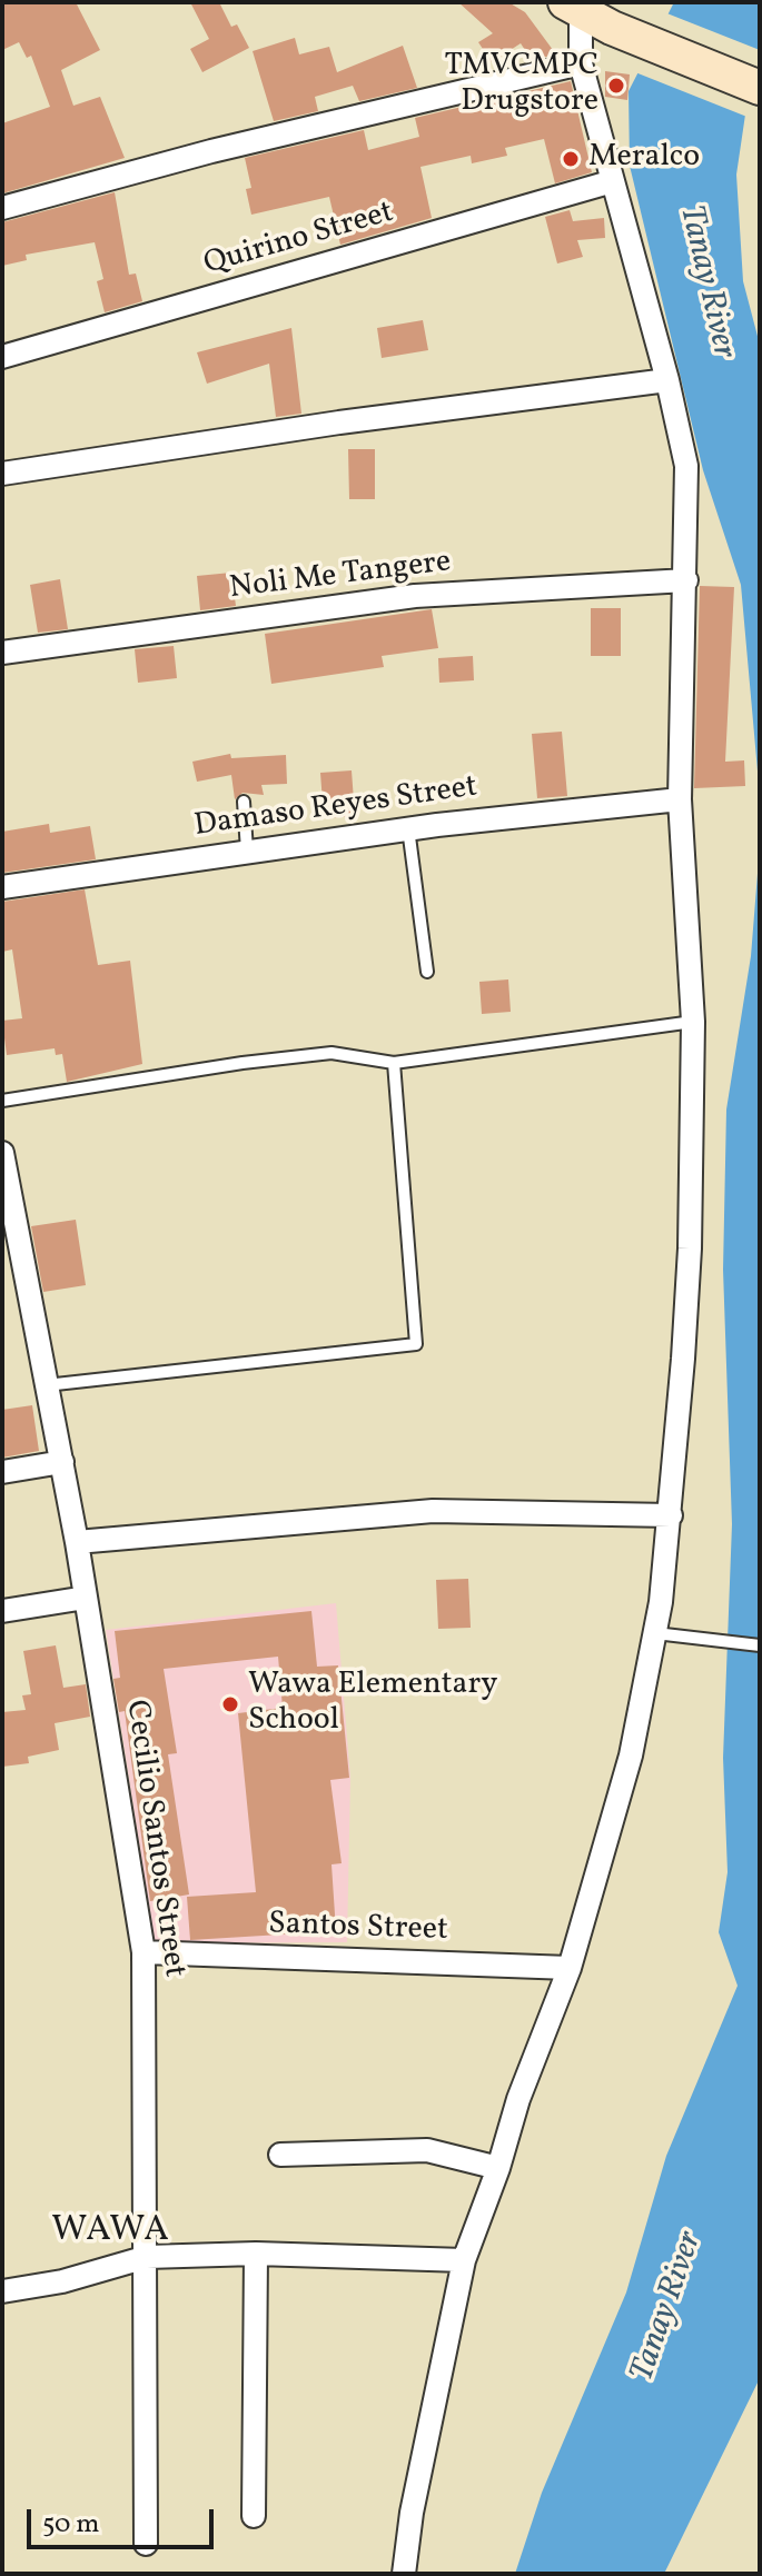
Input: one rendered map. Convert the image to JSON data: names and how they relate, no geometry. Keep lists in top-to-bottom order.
{
  "streets": {
    "street": [
      "Quirino Street",
      "Noli Me Tangere",
      "Damaso Reyes Street",
      "Cecilio Santos Street",
      "Santos Street"
    ]
  },
  "crossings": [
    ["Cecilio Santos Street", "Santos Street"]
  ],
  "districts": ["WAWA"],
  "water": ["Tanay River"],
  "places": ["TMVCMPC Drugstore", "Meralco", "Wawa Elementary School"],
  "scale_bar": "50 m"
}
